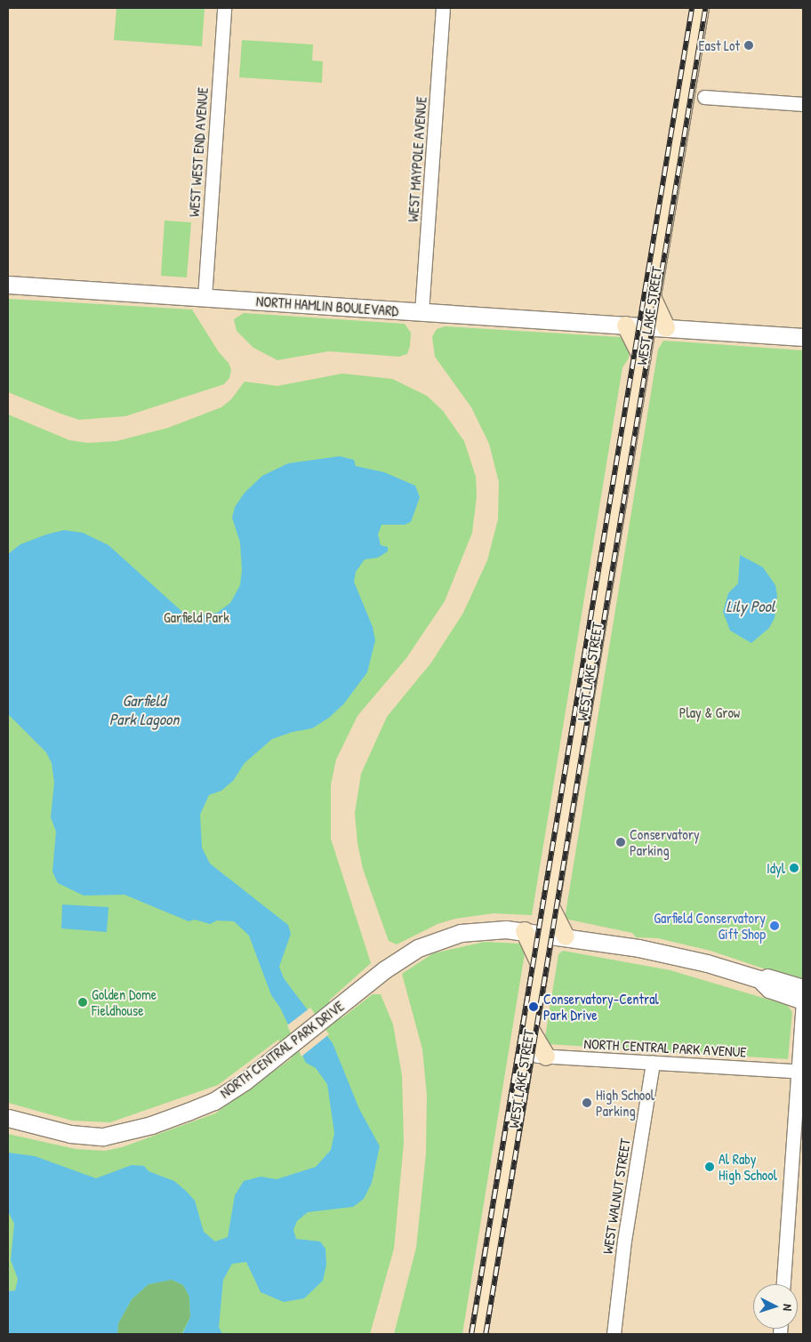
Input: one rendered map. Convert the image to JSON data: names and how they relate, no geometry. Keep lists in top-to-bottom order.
{
  "streets": {
    "main road": ["WEST LAKE STREET"],
    "street": [
      "WEST WEST END AVENUE",
      "WEST MAYPOLE AVENUE",
      "NORTH HAMLIN BOULEVARD",
      "NORTH CENTRAL PARK AVENUE",
      "NORTH CENTRAL PARK DRIVE",
      "WEST WALNUT STREET"
    ]
  },
  "crossings": [
    ["WEST WEST END AVENUE", "NORTH HAMLIN BOULEVARD"],
    ["WEST MAYPOLE AVENUE", "NORTH HAMLIN BOULEVARD"],
    ["NORTH HAMLIN BOULEVARD", "WEST LAKE STREET"],
    ["WEST LAKE STREET", "NORTH CENTRAL PARK AVENUE"],
    ["WEST LAKE STREET", "NORTH CENTRAL PARK DRIVE"],
    ["NORTH CENTRAL PARK AVENUE", "WEST WALNUT STREET"]
  ],
  "water": ["Lily Pool", "Garfield Park Lagoon"],
  "parks": ["Garfield Park", "Play & Grow"],
  "places": [
    "East Lot",
    "Conservatory Parking",
    "Idyl",
    "Garfield Conservatory Gift Shop",
    "Golden Dome Fieldhouse",
    "Conservatory-Central Park Drive",
    "High School Parking",
    "Al Raby High School"
  ],
  "north": "right"
}
